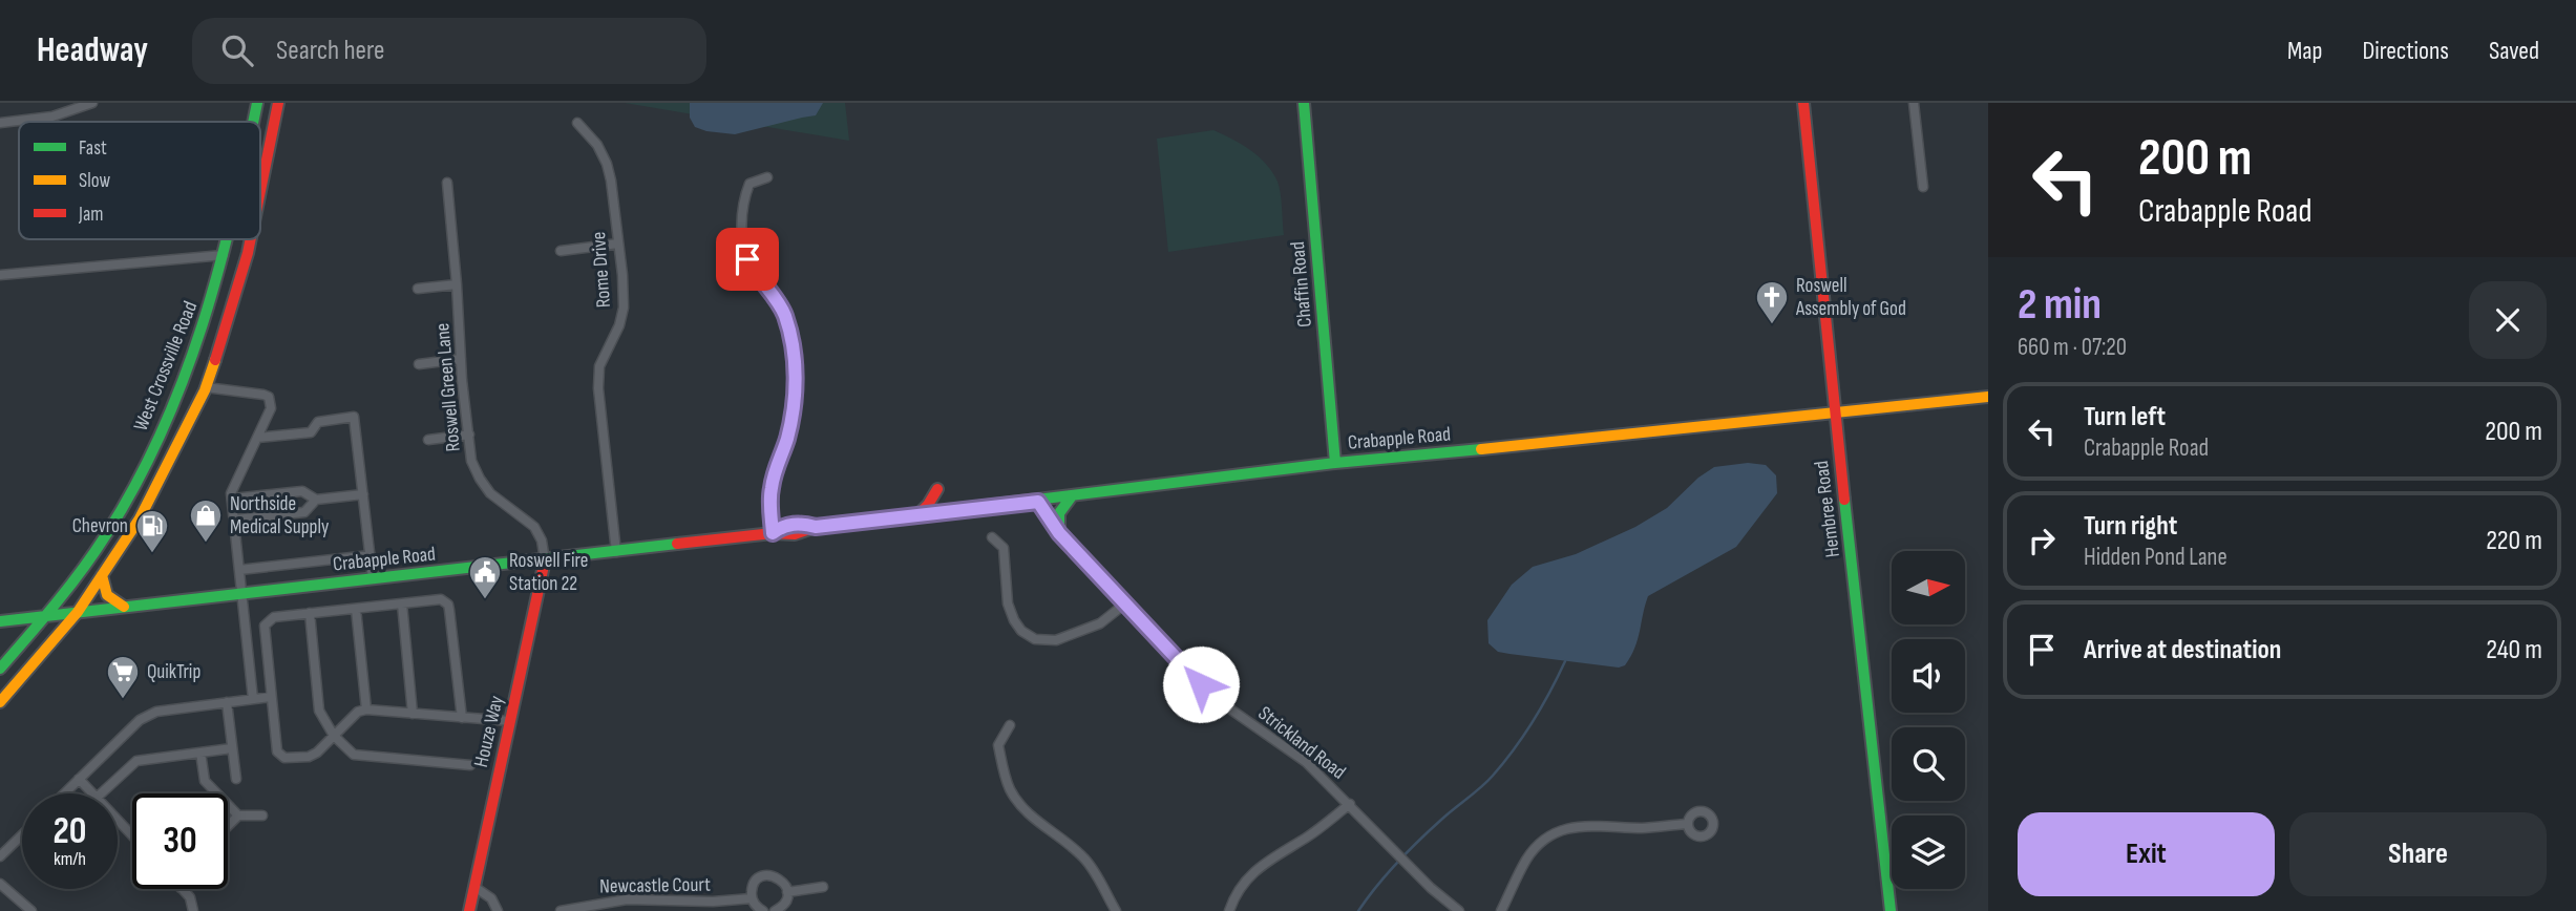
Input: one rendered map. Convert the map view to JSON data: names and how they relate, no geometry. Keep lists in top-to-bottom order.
{
  "streets": {
    "street": [
      "Rome Drive",
      "Chaffin Road",
      "West Crossville Road",
      "Roswell Green Lane",
      "Crabapple Road",
      "Hembree Road",
      "Houze Way",
      "Strickland Road",
      "Newcastle Court"
    ]
  },
  "crossings": [
    ["Rome Drive", "Crabapple Road"],
    ["Chaffin Road", "Crabapple Road"],
    ["West Crossville Road", "Crabapple Road"],
    ["Roswell Green Lane", "Crabapple Road"],
    ["Roswell Green Lane", "Houze Way"],
    ["Crabapple Road", "Hembree Road"],
    ["Crabapple Road", "Houze Way"],
    ["Crabapple Road", "Strickland Road"]
  ],
  "places": {
    "church": ["Roswell Assembly of God"],
    "shop": ["Northside Medical Supply"],
    "fuel station": ["Chevron"],
    "public building": ["Roswell Fire Station 22"],
    "supermarket": ["QuikTrip"]
  },
  "legend": ["Fast", "Slow", "Jam"],
  "north": "right",
  "page": {
    "header": "Headway",
    "search": "Search here",
    "nav": ["Map", "Directions", "Saved"],
    "turn": ["200 m", "Crabapple Road"],
    "heading": ["2 min", "660 m · 07:20"],
    "list": [
      {
        "name": "Turn left",
        "note": "Crabapple Road",
        "value": "200 m"
      },
      {
        "name": "Turn right",
        "note": "Hidden Pond Lane",
        "value": "220 m"
      },
      {
        "name": "Arrive at destination",
        "value": "240 m"
      }
    ],
    "speed": "20 km/h",
    "limit": "30",
    "buttons": ["Exit", "Share"]
  }
}
